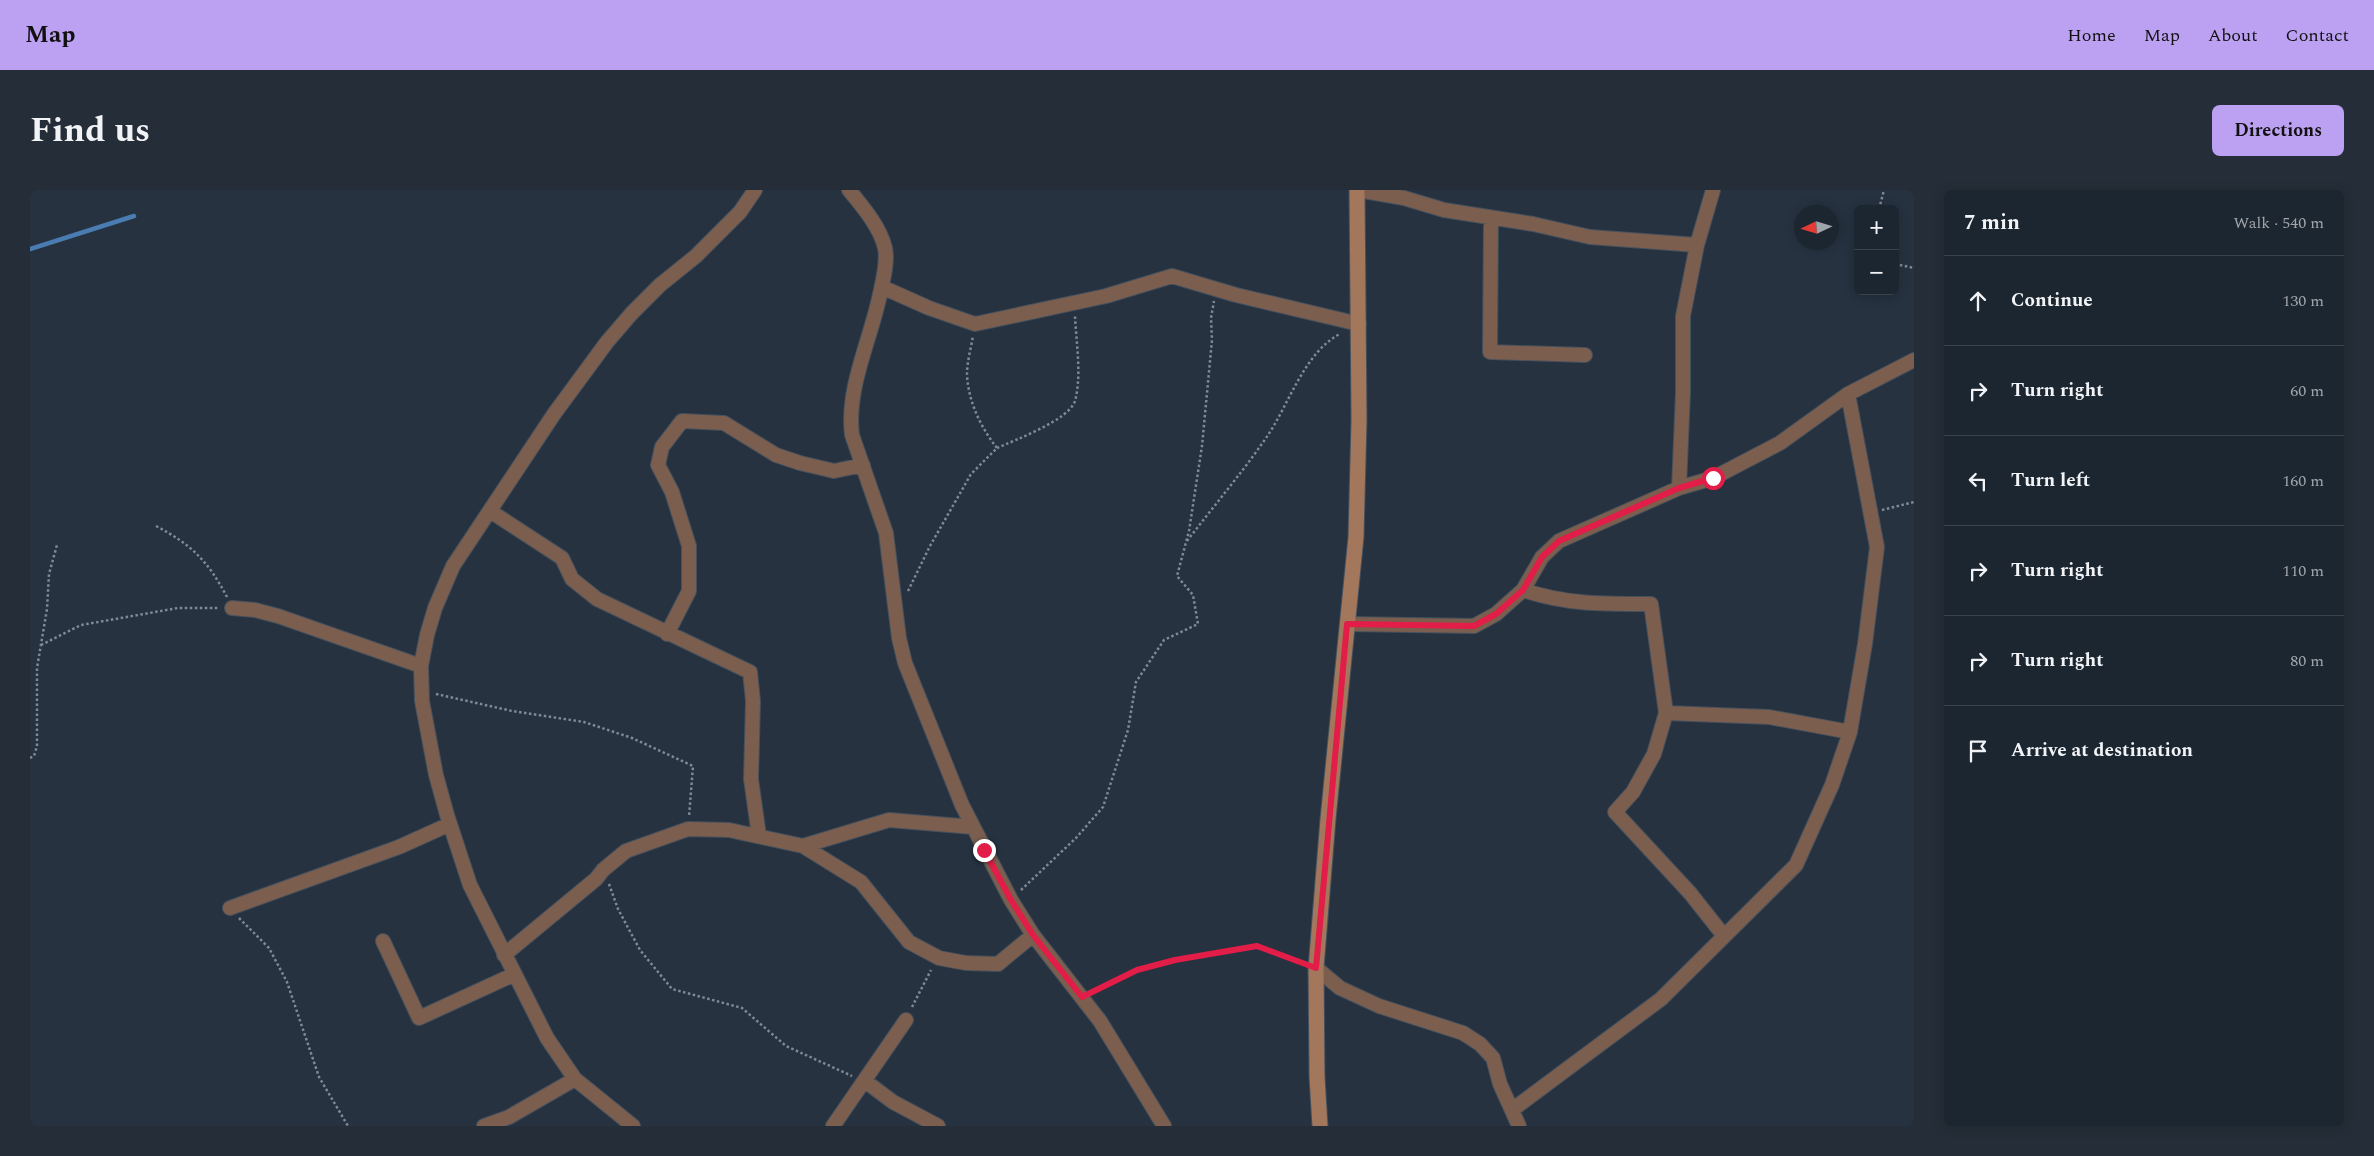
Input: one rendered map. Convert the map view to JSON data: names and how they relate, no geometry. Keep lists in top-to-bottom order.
{
  "north": "left",
  "page": {
    "header": "Map",
    "nav": [
      "Home",
      "Map",
      "About",
      "Contact"
    ],
    "title": "Find us",
    "buttons": "Directions",
    "heading": ["7 min", "Walk · 540 m"],
    "map_buttons": ["+", "−"],
    "list": [
      ["Continue", "130 m"],
      ["Turn right", "60 m"],
      ["Turn left", "160 m"],
      ["Turn right", "110 m"],
      ["Turn right", "80 m"],
      "Arrive at destination"
    ]
  }
}
